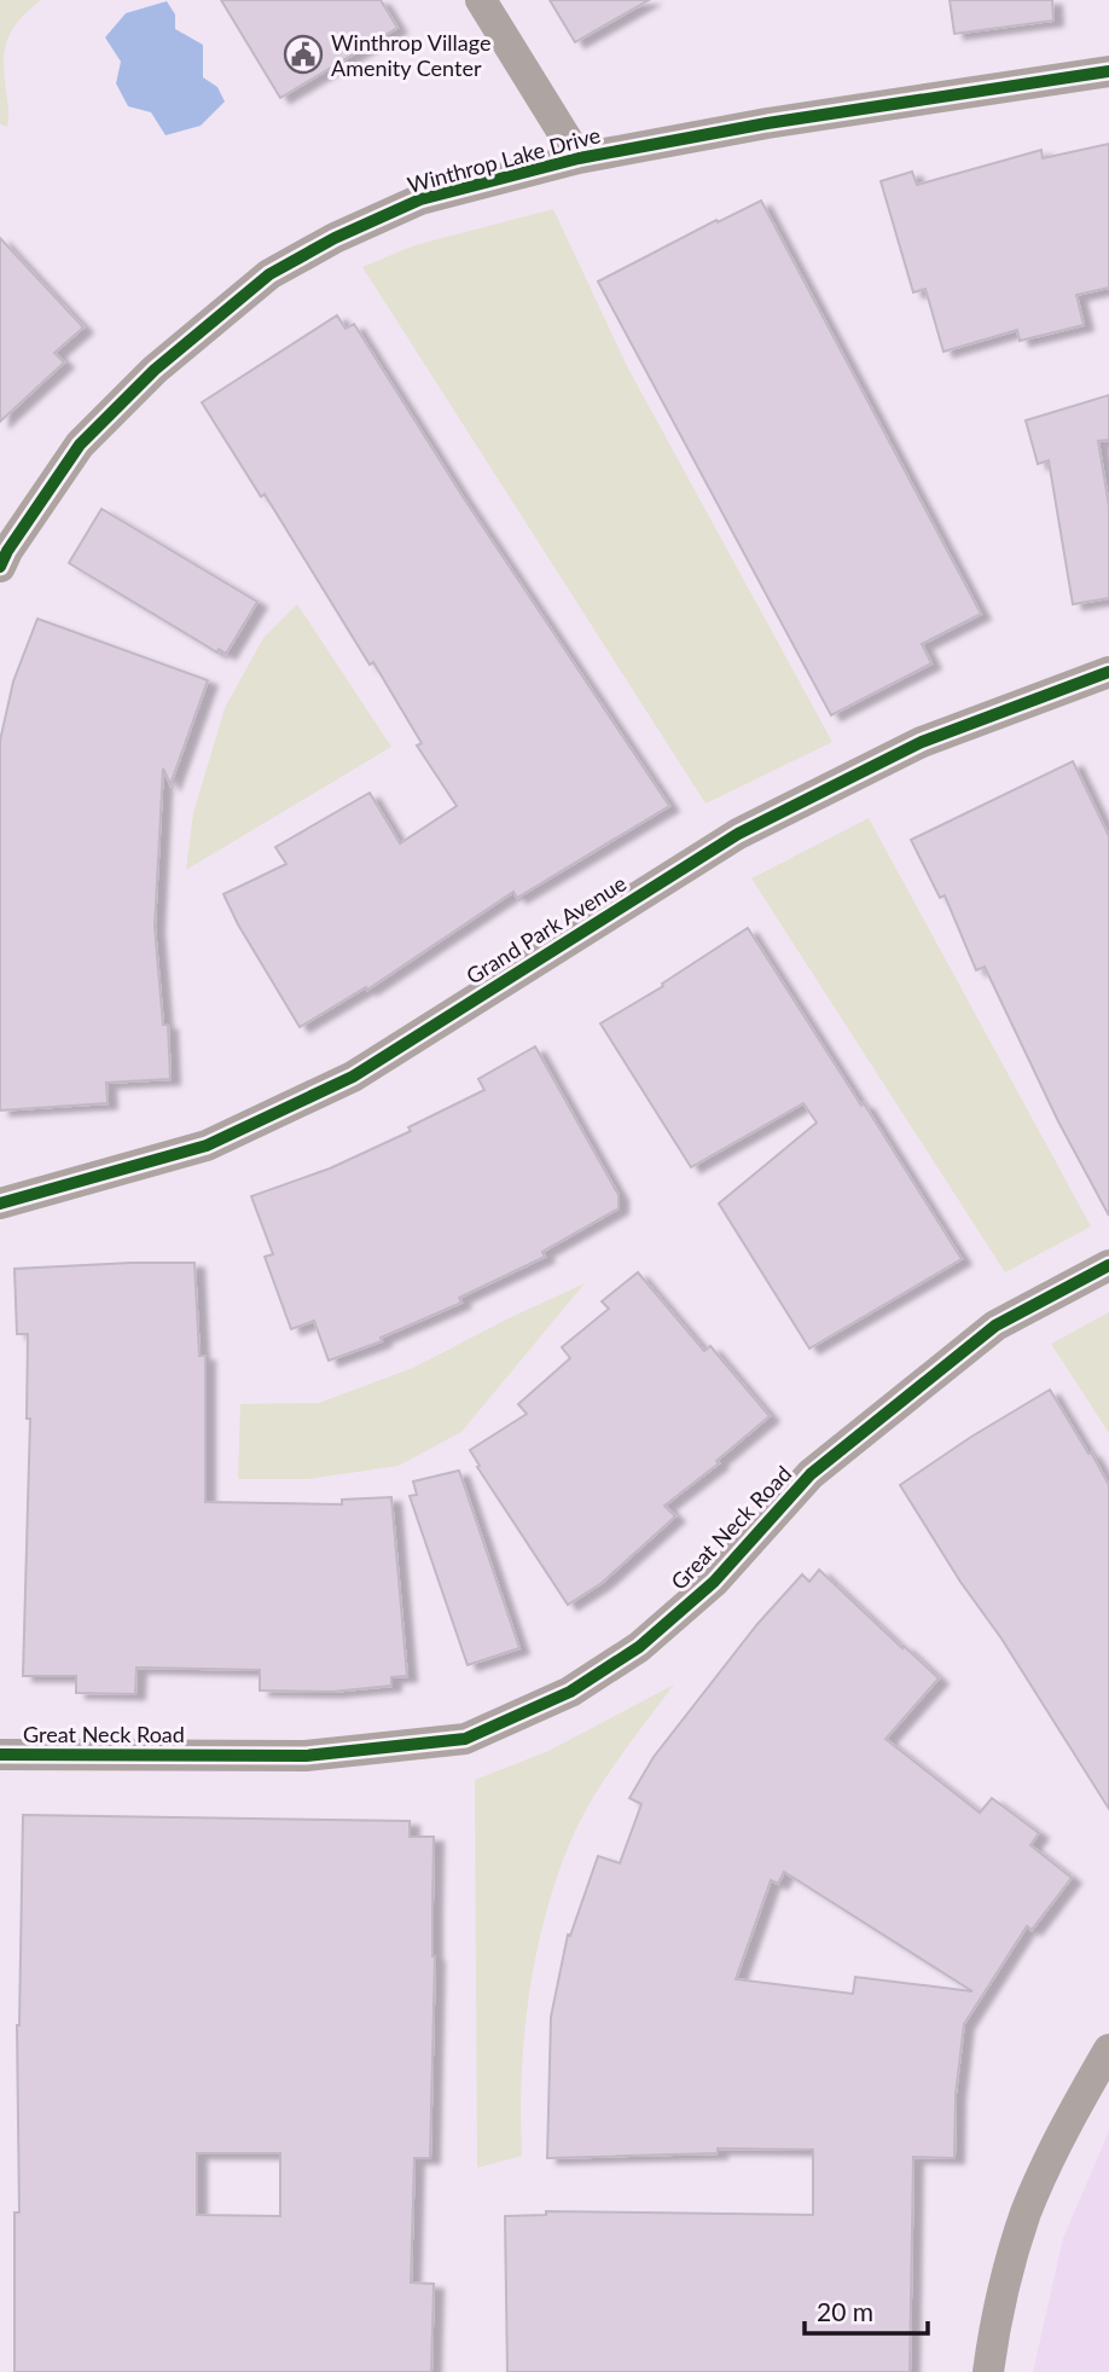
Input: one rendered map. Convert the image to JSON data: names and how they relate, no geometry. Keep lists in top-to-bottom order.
{
  "streets": {
    "street": ["Winthrop Lake Drive", "Grand Park Avenue", "Great Neck Road"]
  },
  "places": {
    "public building": ["Winthrop Village Amenity Center"]
  },
  "scale_bar": "20 m"
}
